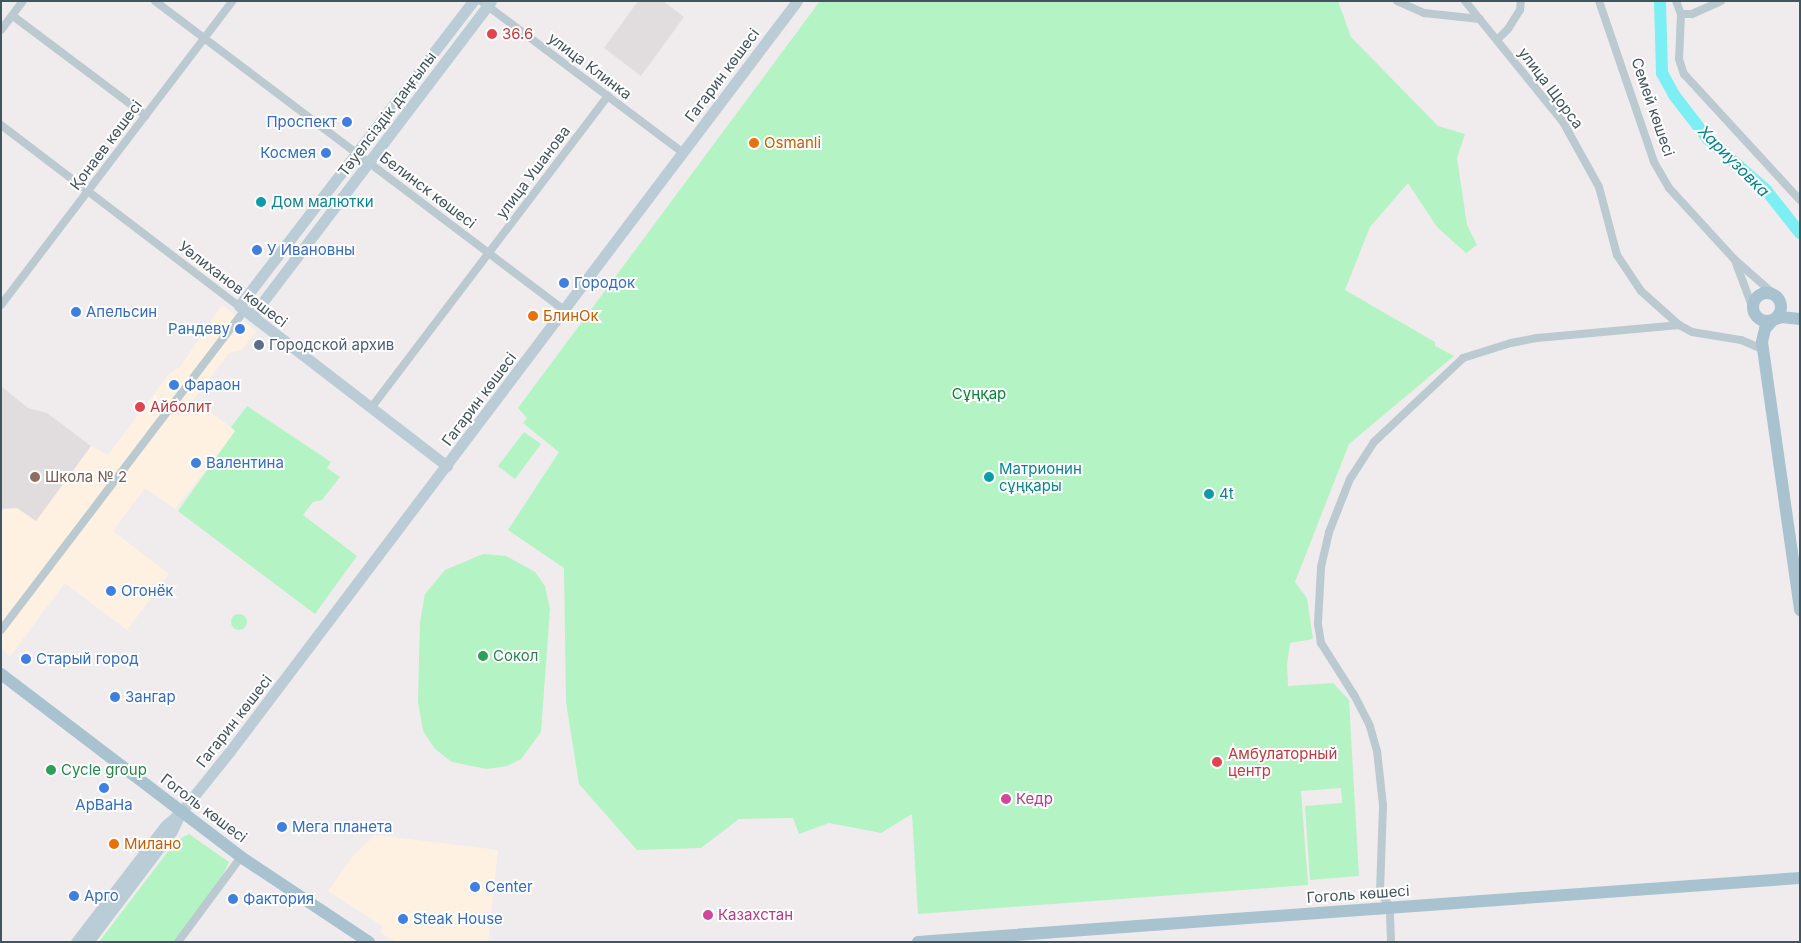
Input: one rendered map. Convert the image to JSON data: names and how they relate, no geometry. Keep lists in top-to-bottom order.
{
  "streets": {
    "main road": ["Гоголь көшесі"],
    "street": [
      "улица Клинка",
      "Гагарин көшесі",
      "улица Щорса",
      "Семей көшесі",
      "Тәуелсіздік даңғылы",
      "Қонаев көшесі",
      "улица Ушанова",
      "Белинск көшесі",
      "Уәлиханов көшесі"
    ]
  },
  "crossings": [
    ["улица Клинка", "Гагарин көшесі"],
    ["улица Клинка", "Тәуелсіздік даңғылы"],
    ["улица Клинка", "улица Ушанова"],
    ["Гагарин көшесі", "Белинск көшесі"],
    ["Гагарин көшесі", "Уәлиханов көшесі"],
    ["Гагарин көшесі", "Гоголь көшесі"],
    ["Тәуелсіздік даңғылы", "Белинск көшесі"],
    ["Тәуелсіздік даңғылы", "Уәлиханов көшесі"],
    ["Қонаев көшесі", "Белинск көшесі"],
    ["Қонаев көшесі", "Уәлиханов көшесі"],
    ["улица Ушанова", "Белинск көшесі"],
    ["улица Ушанова", "Уәлиханов көшесі"]
  ],
  "water": ["Хариузовка"],
  "parks": ["Сұңқар"],
  "places": [
    "36.6",
    "Проспект",
    "Osmanli",
    "Космея",
    "Дом малютки",
    "У Ивановны",
    "Городок",
    "Апельсин",
    "БлинОк",
    "Рандеву",
    "Городской архив",
    "Фараон",
    "Айболит",
    "Валентина",
    "Школа № 2",
    "Матрионин сұңқары",
    "4t",
    "Огонёк",
    "Сокол",
    "Старый город",
    "Зангар",
    "Амбулаторный центр",
    "Cycle group",
    "АрВаНа",
    "Кедр",
    "Мега планета",
    "Милано",
    "Center",
    "Арго",
    "Фактория",
    "Казахстан",
    "Steak House"
  ]
}
